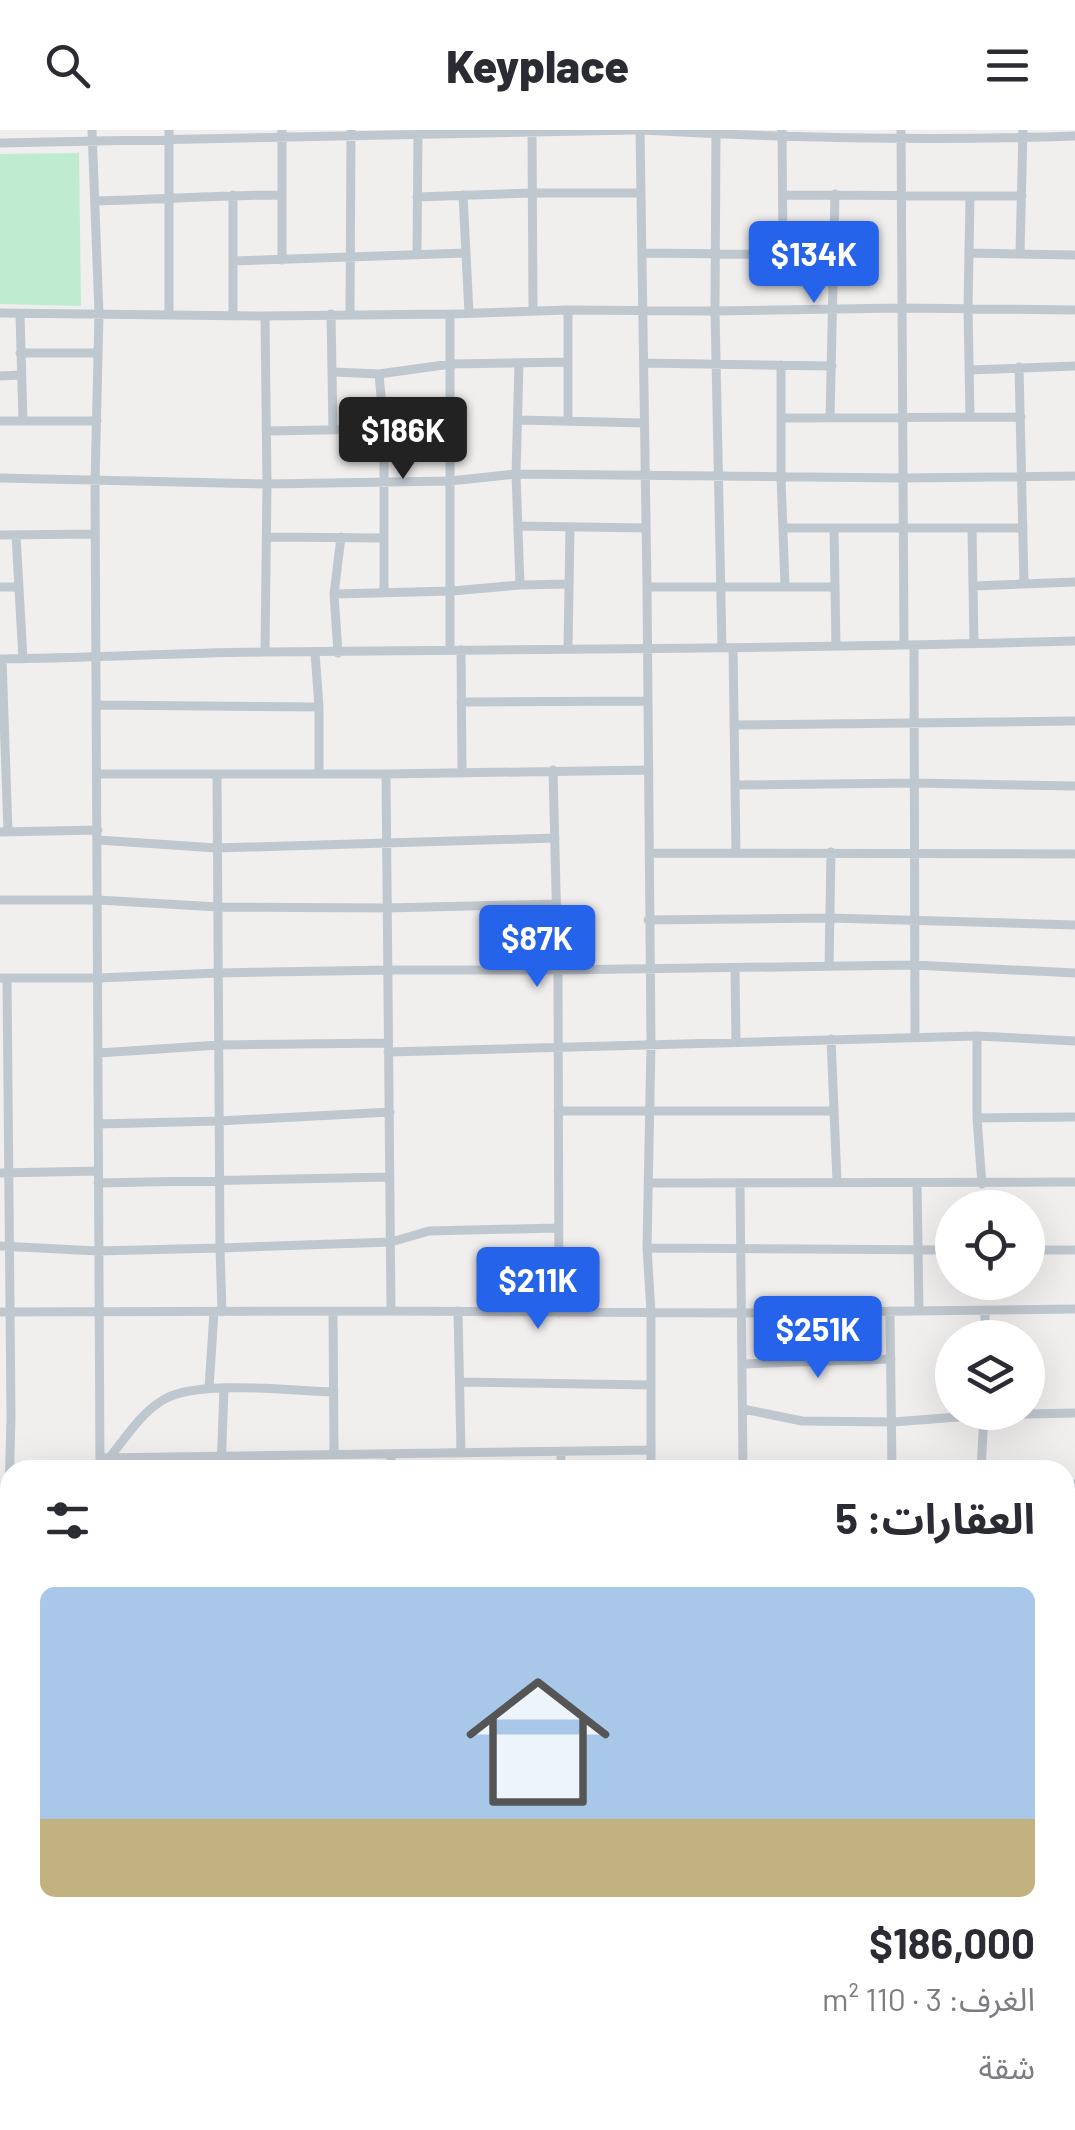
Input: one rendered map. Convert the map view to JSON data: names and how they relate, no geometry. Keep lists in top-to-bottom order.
{
  "page": {
    "header": "Keyplace",
    "price": [
      "$134K",
      "$186K",
      "$87K",
      "$211K",
      "$251K"
    ],
    "heading": "العقارات: 5",
    "list": [
      {
        "name": "$186,000",
        "note": "الغرف: 3 · 110 m² · شقة"
      }
    ]
  }
}
